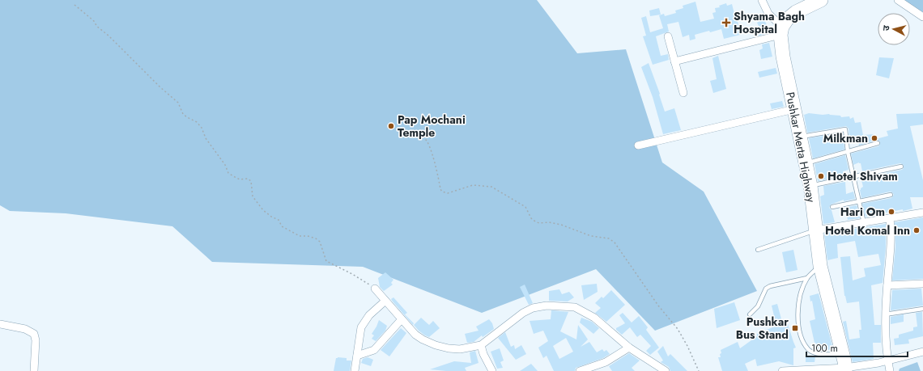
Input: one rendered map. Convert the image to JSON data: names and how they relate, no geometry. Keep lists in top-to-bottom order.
{
  "streets": {
    "highway": ["Pushkar Merta Highway"]
  },
  "places": {
    "health": ["Shyama Bagh Hospital"],
    "other": [
      "Pap Mochani Temple",
      "Milkman",
      "Hotel Shivam",
      "Hari Om",
      "Hotel Komal Inn"
    ],
    "transit": ["Pushkar Bus Stand"]
  },
  "scale_bar": "100 m",
  "north": "left"
}
